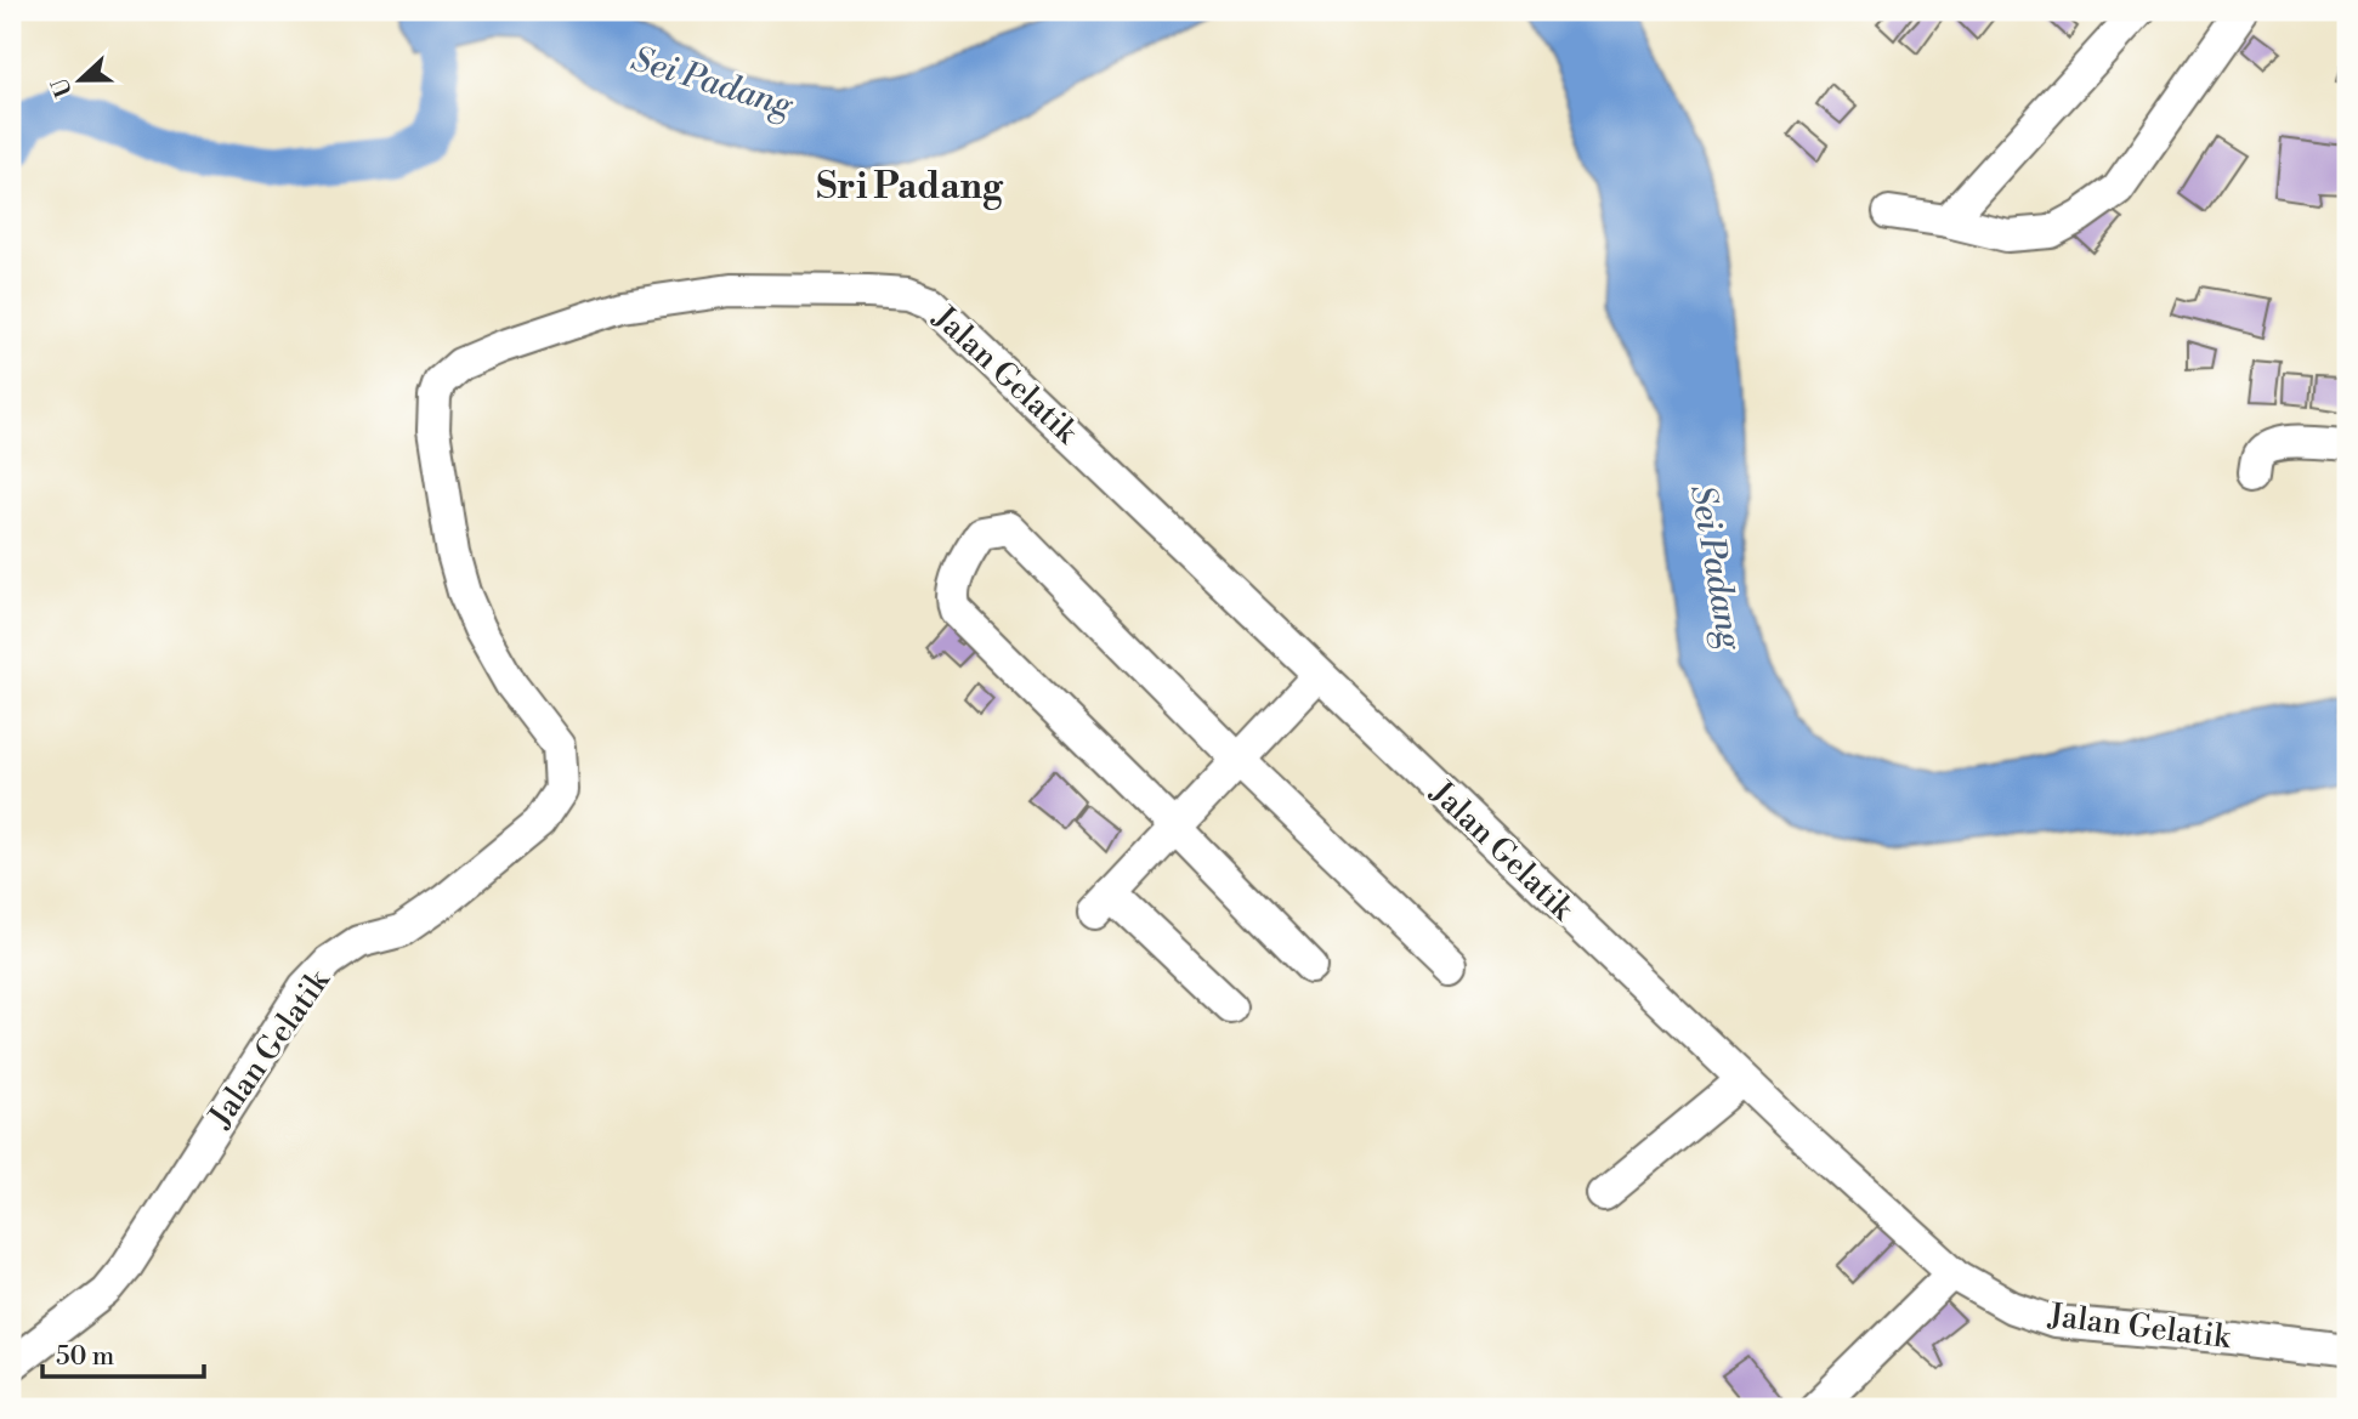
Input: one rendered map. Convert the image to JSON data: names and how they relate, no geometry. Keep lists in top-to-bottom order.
{
  "streets": {
    "street": ["Jalan Gelatik"]
  },
  "districts": ["Sri Padang"],
  "water": ["Sei Padang"],
  "scale_bar": "50 m",
  "north": "left"
}
